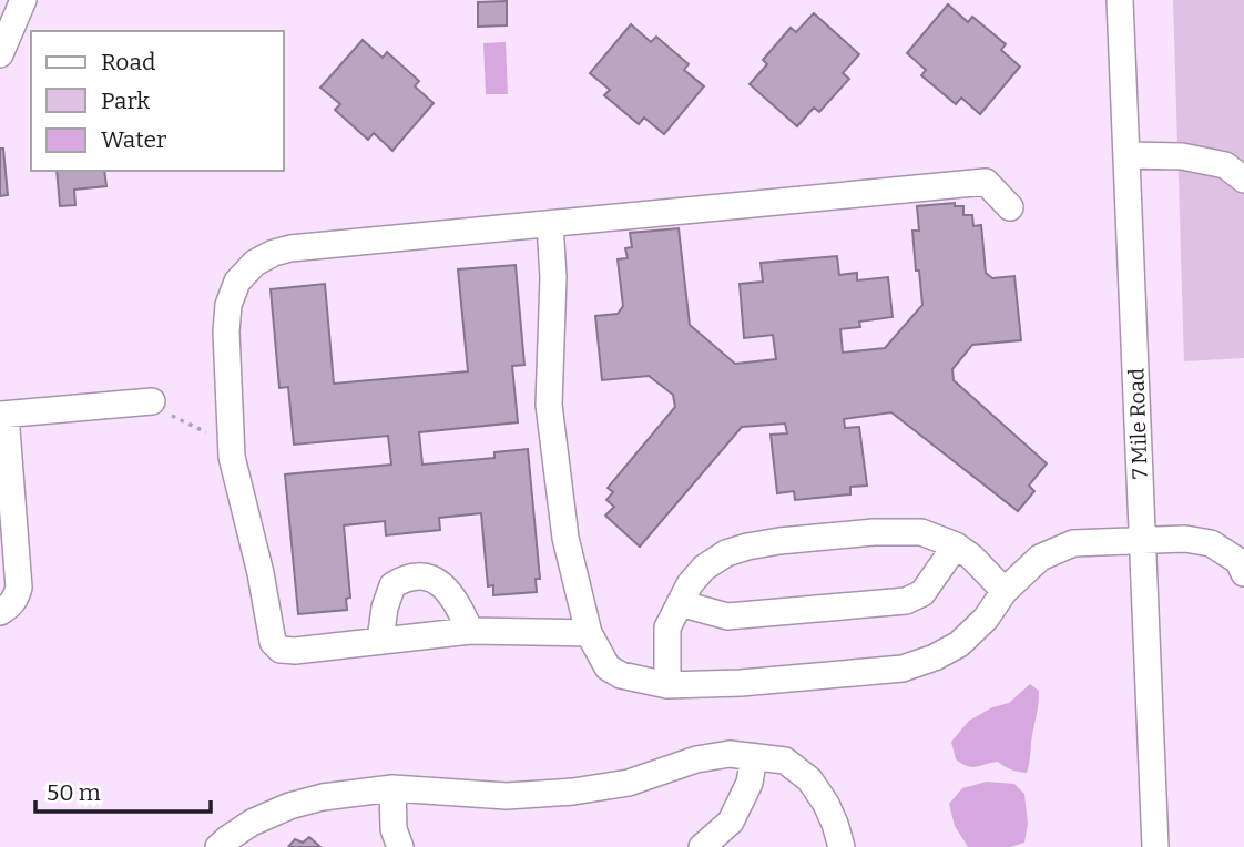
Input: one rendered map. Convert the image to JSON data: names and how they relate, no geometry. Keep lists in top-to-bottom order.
{
  "streets": {
    "street": ["7 Mile Road"]
  },
  "legend": ["Road", "Park", "Water"],
  "scale_bar": "50 m"
}
